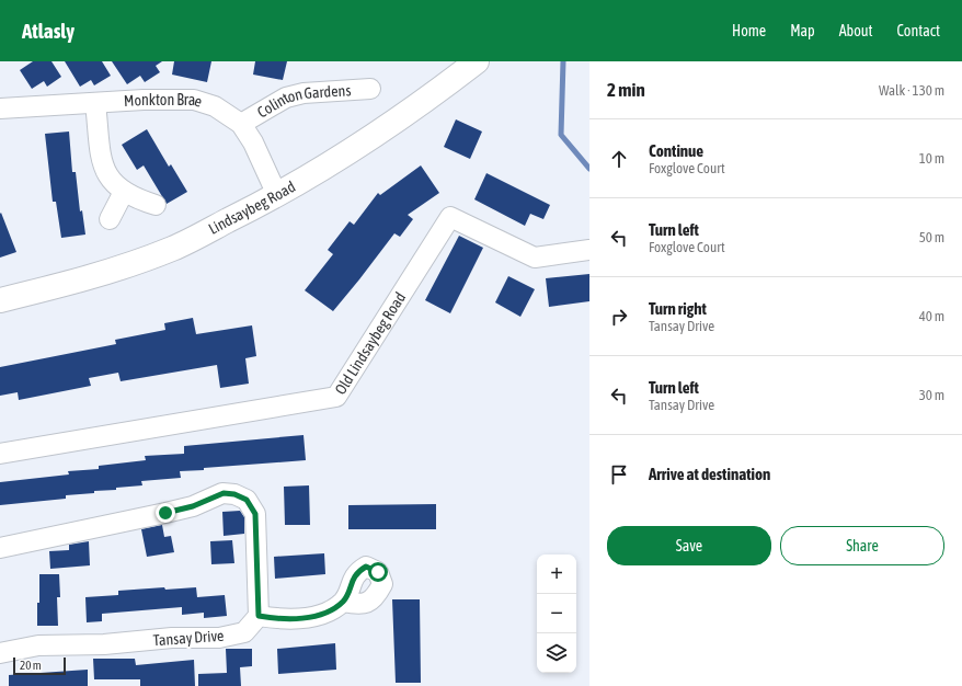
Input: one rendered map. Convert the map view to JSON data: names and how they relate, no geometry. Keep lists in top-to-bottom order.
{
  "streets": {
    "main road": ["Lindsaybeg Road"],
    "street": [
      "Monkton Brae",
      "Colinton Gardens",
      "Old Lindsaybeg Road",
      "Tansay Drive"
    ]
  },
  "crossings": [
    ["Monkton Brae", "Colinton Gardens"],
    ["Monkton Brae", "Lindsaybeg Road"]
  ],
  "scale_bar": "20 m",
  "page": {
    "header": "Atlasly",
    "nav": [
      "Home",
      "Map",
      "About",
      "Contact"
    ],
    "heading": ["2 min", "Walk · 130 m"],
    "list": [
      ["Continue", "Foxglove Court", "10 m"],
      ["Turn left", "Foxglove Court", "50 m"],
      ["Turn right", "Tansay Drive", "40 m"],
      ["Turn left", "Tansay Drive", "30 m"],
      "Arrive at destination"
    ],
    "buttons": ["Save", "Share"],
    "map_buttons": ["+", "−"],
    "scale": "20 m"
  }
}
